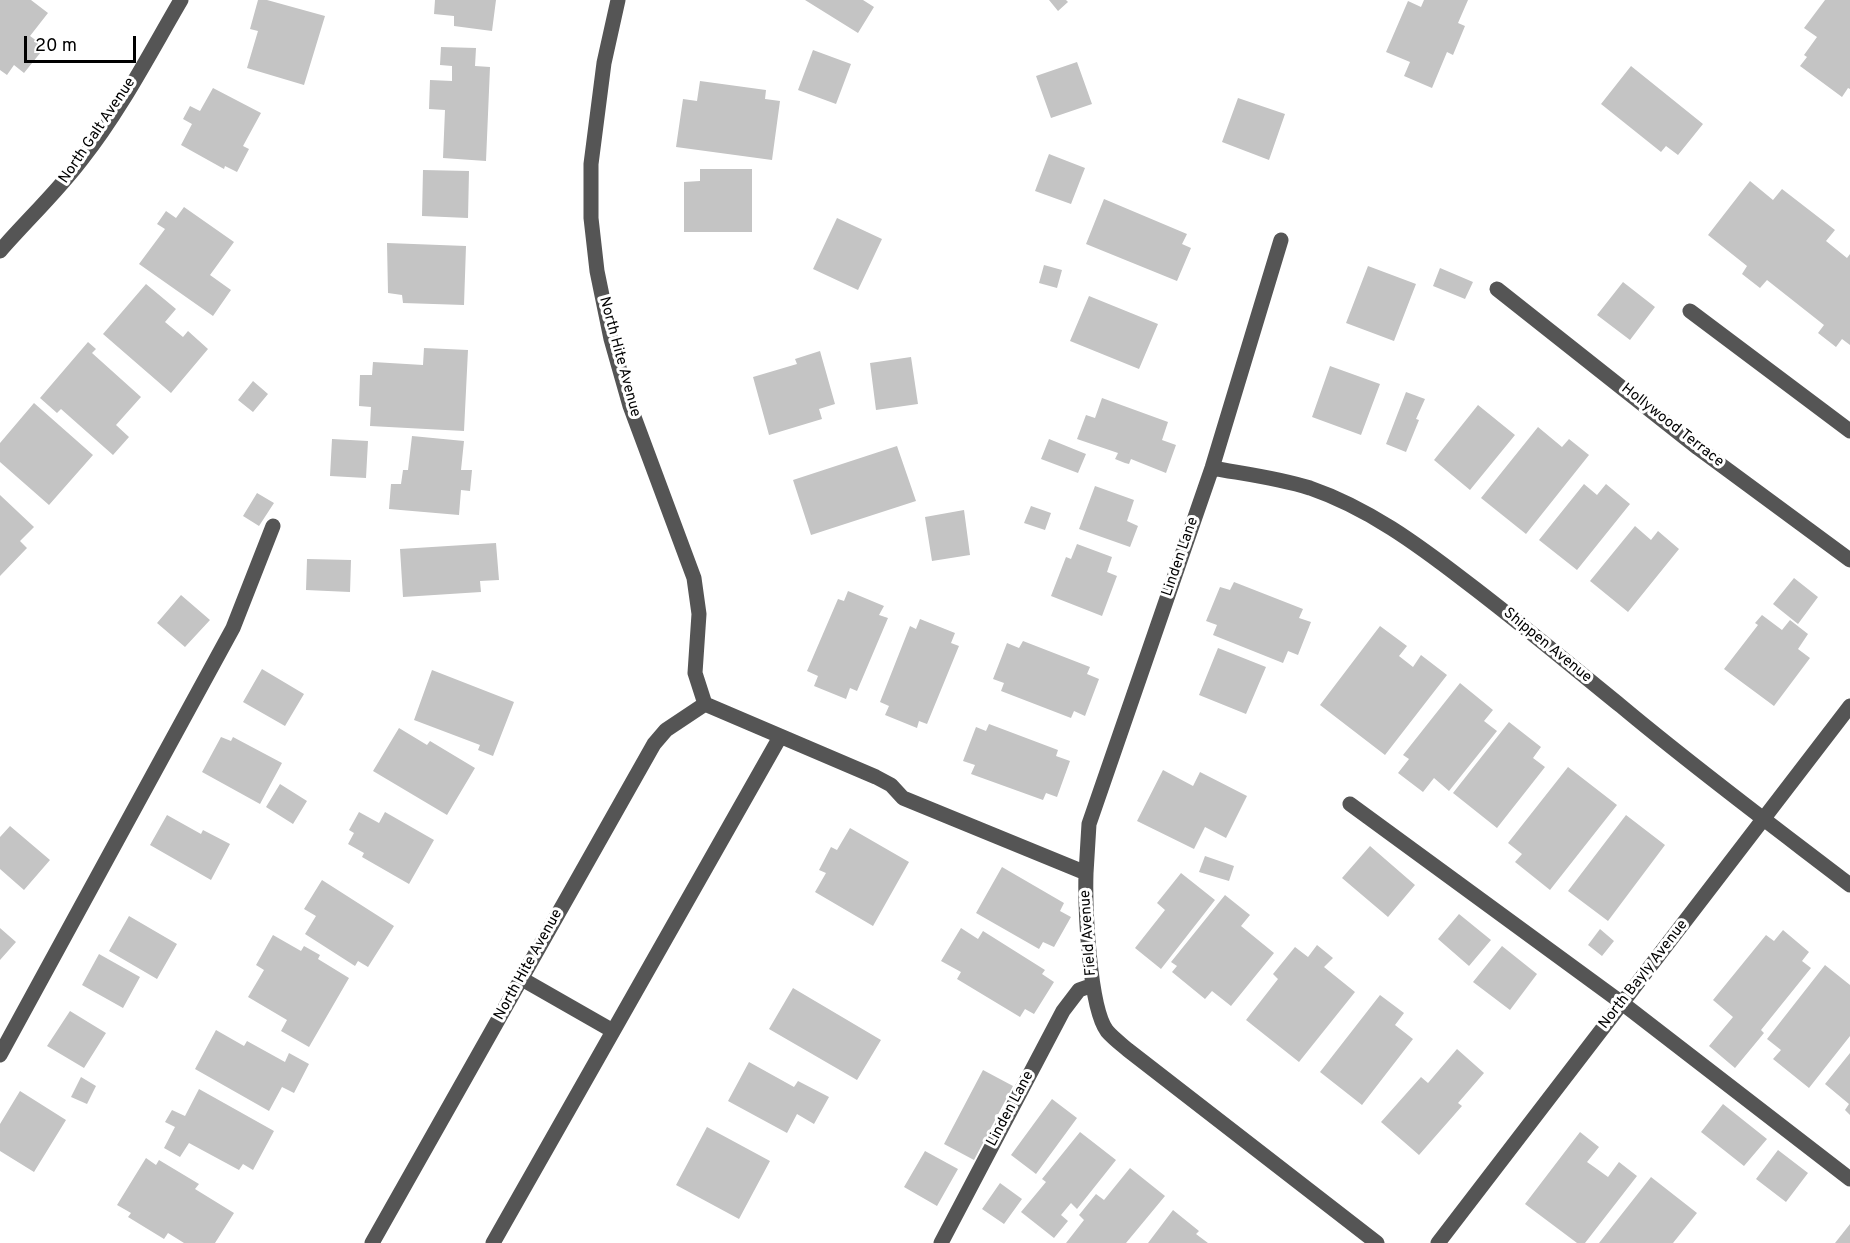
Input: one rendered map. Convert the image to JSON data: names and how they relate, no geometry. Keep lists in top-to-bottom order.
{
  "streets": {
    "street": [
      "North Galt Avenue",
      "North Hite Avenue",
      "Hollywood Terrace",
      "Linden Lane",
      "Shippen Avenue",
      "Field Avenue",
      "North Bayly Avenue"
    ]
  },
  "crossings": [
    ["North Hite Avenue", "Field Avenue"],
    ["Linden Lane", "Shippen Avenue"],
    ["Linden Lane", "Field Avenue"],
    ["Shippen Avenue", "North Bayly Avenue"]
  ],
  "scale_bar": "20 m"
}
